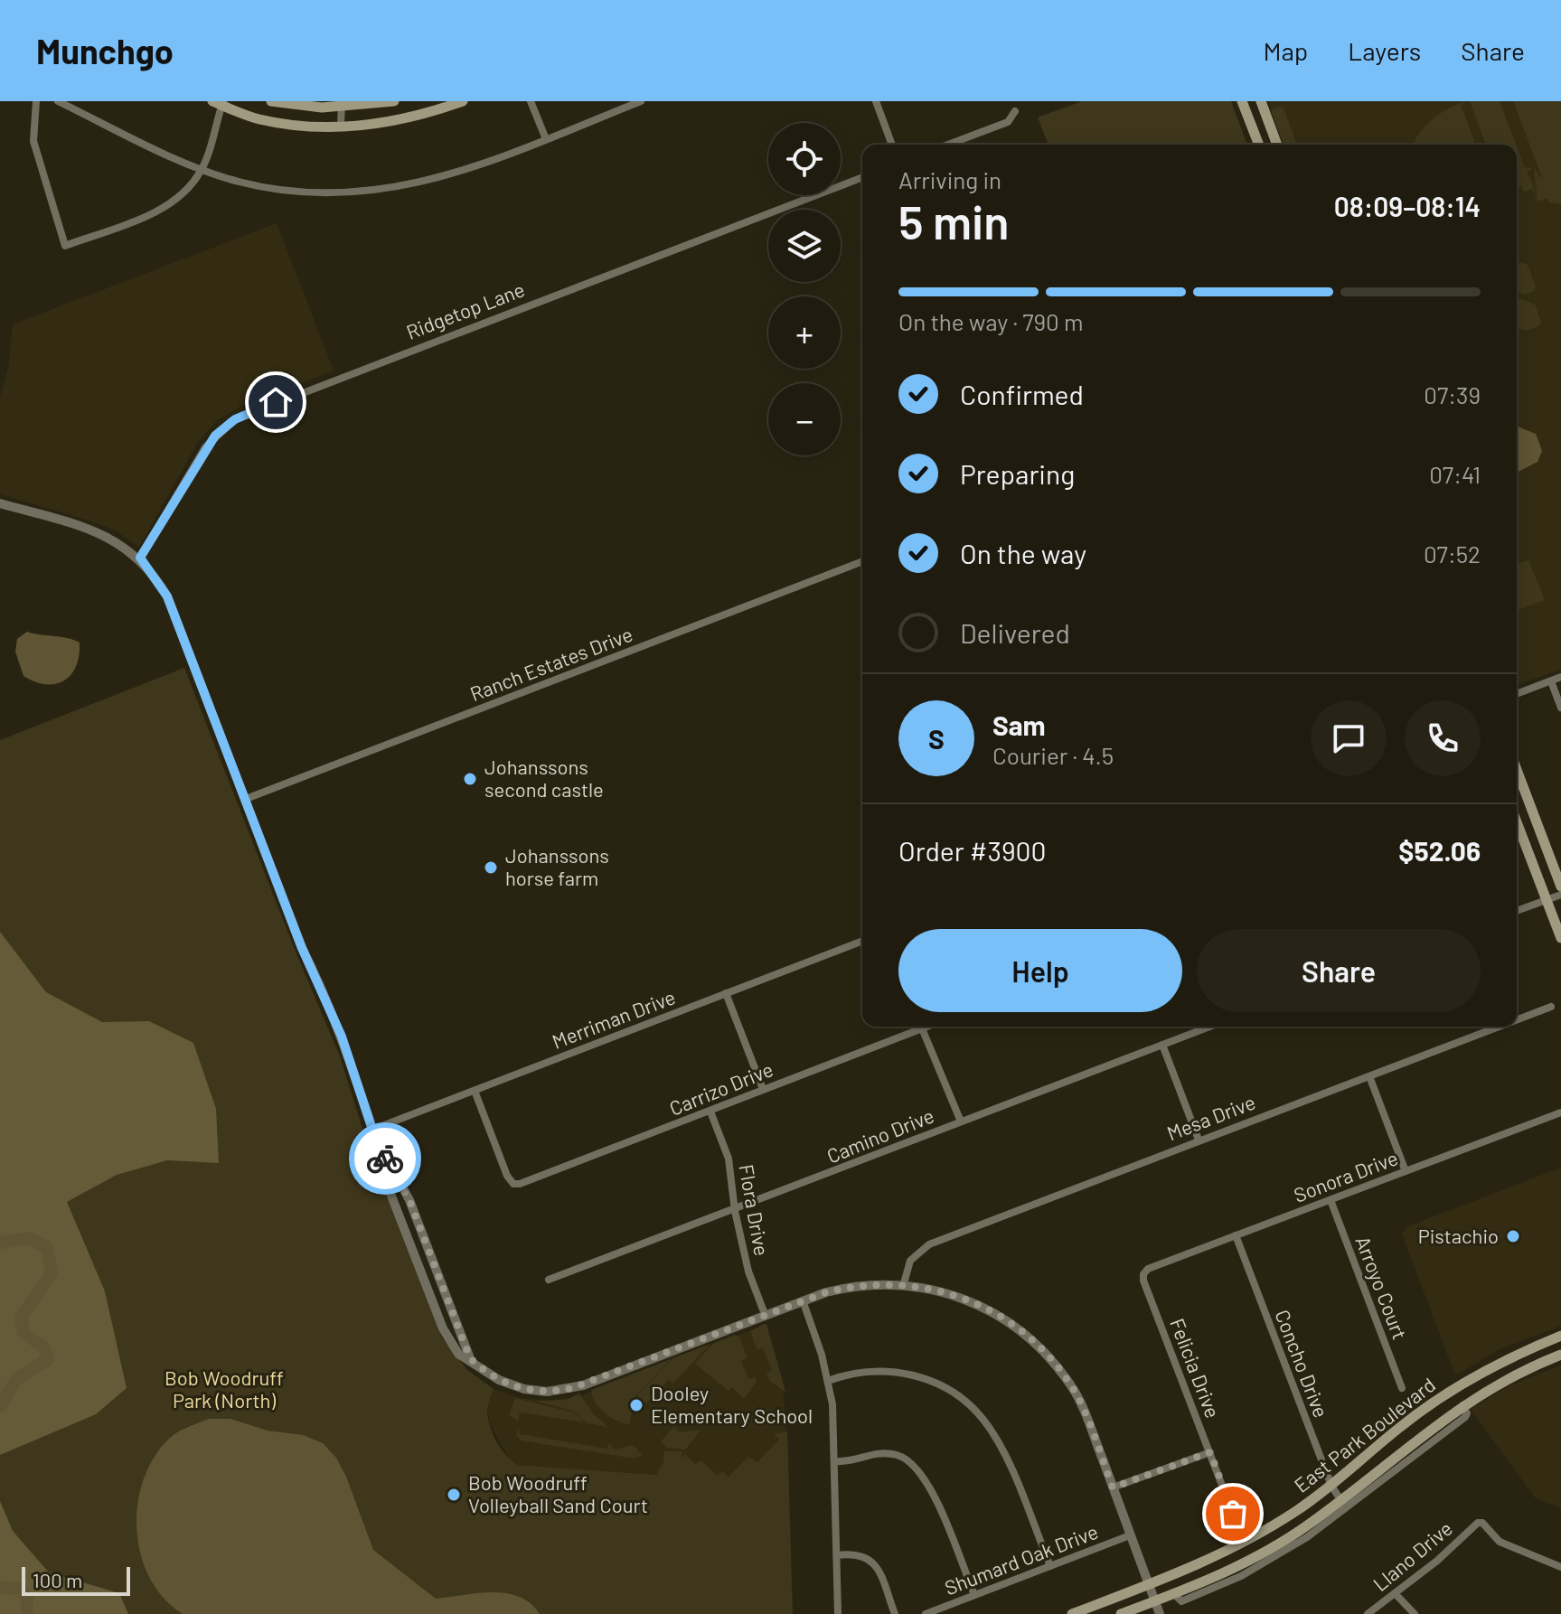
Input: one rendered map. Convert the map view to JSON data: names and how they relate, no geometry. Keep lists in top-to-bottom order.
{
  "streets": {
    "main road": ["East Park Boulevard"],
    "street": [
      "Ridgetop Lane",
      "Ranch Estates Drive",
      "Merriman Drive",
      "Carrizo Drive",
      "Mesa Drive",
      "Camino Drive",
      "Sonora Drive",
      "Flora Drive",
      "Arroyo Court",
      "Concho Drive",
      "Felicia Drive",
      "Llano Drive",
      "Shumard Oak Drive"
    ]
  },
  "crossings": [
    ["Merriman Drive", "Carrizo Drive"],
    ["Carrizo Drive", "Flora Drive"],
    ["Camino Drive", "Flora Drive"],
    ["Sonora Drive", "Arroyo Court"],
    ["Sonora Drive", "Concho Drive"],
    ["Sonora Drive", "Felicia Drive"],
    ["Concho Drive", "East Park Boulevard"]
  ],
  "parks": ["Bob Woodruff Park (North)"],
  "places": [
    "Johanssons second castle",
    "Johanssons horse farm",
    "Pistachio",
    "Dooley Elementary School",
    "Bob Woodruff Volleyball Sand Court"
  ],
  "scale_bar": "100 m",
  "page": {
    "header": "Munchgo",
    "nav": ["Map", "Layers", "Share"],
    "map_buttons": ["+", "−"],
    "heading": ["5 min", "Arriving in", "08:09–08:14"],
    "panel": [
      "Sam",
      "Courier · 4.5",
      "Order #3900",
      "$52.06"
    ],
    "bar": "On the way · 790 m",
    "list": [
      ["Confirmed", "07:39"],
      ["Preparing", "07:41"],
      ["On the way", "07:52"],
      "Delivered"
    ],
    "round": "S",
    "buttons": ["Help", "Share"],
    "scale": "100 m"
  }
}
